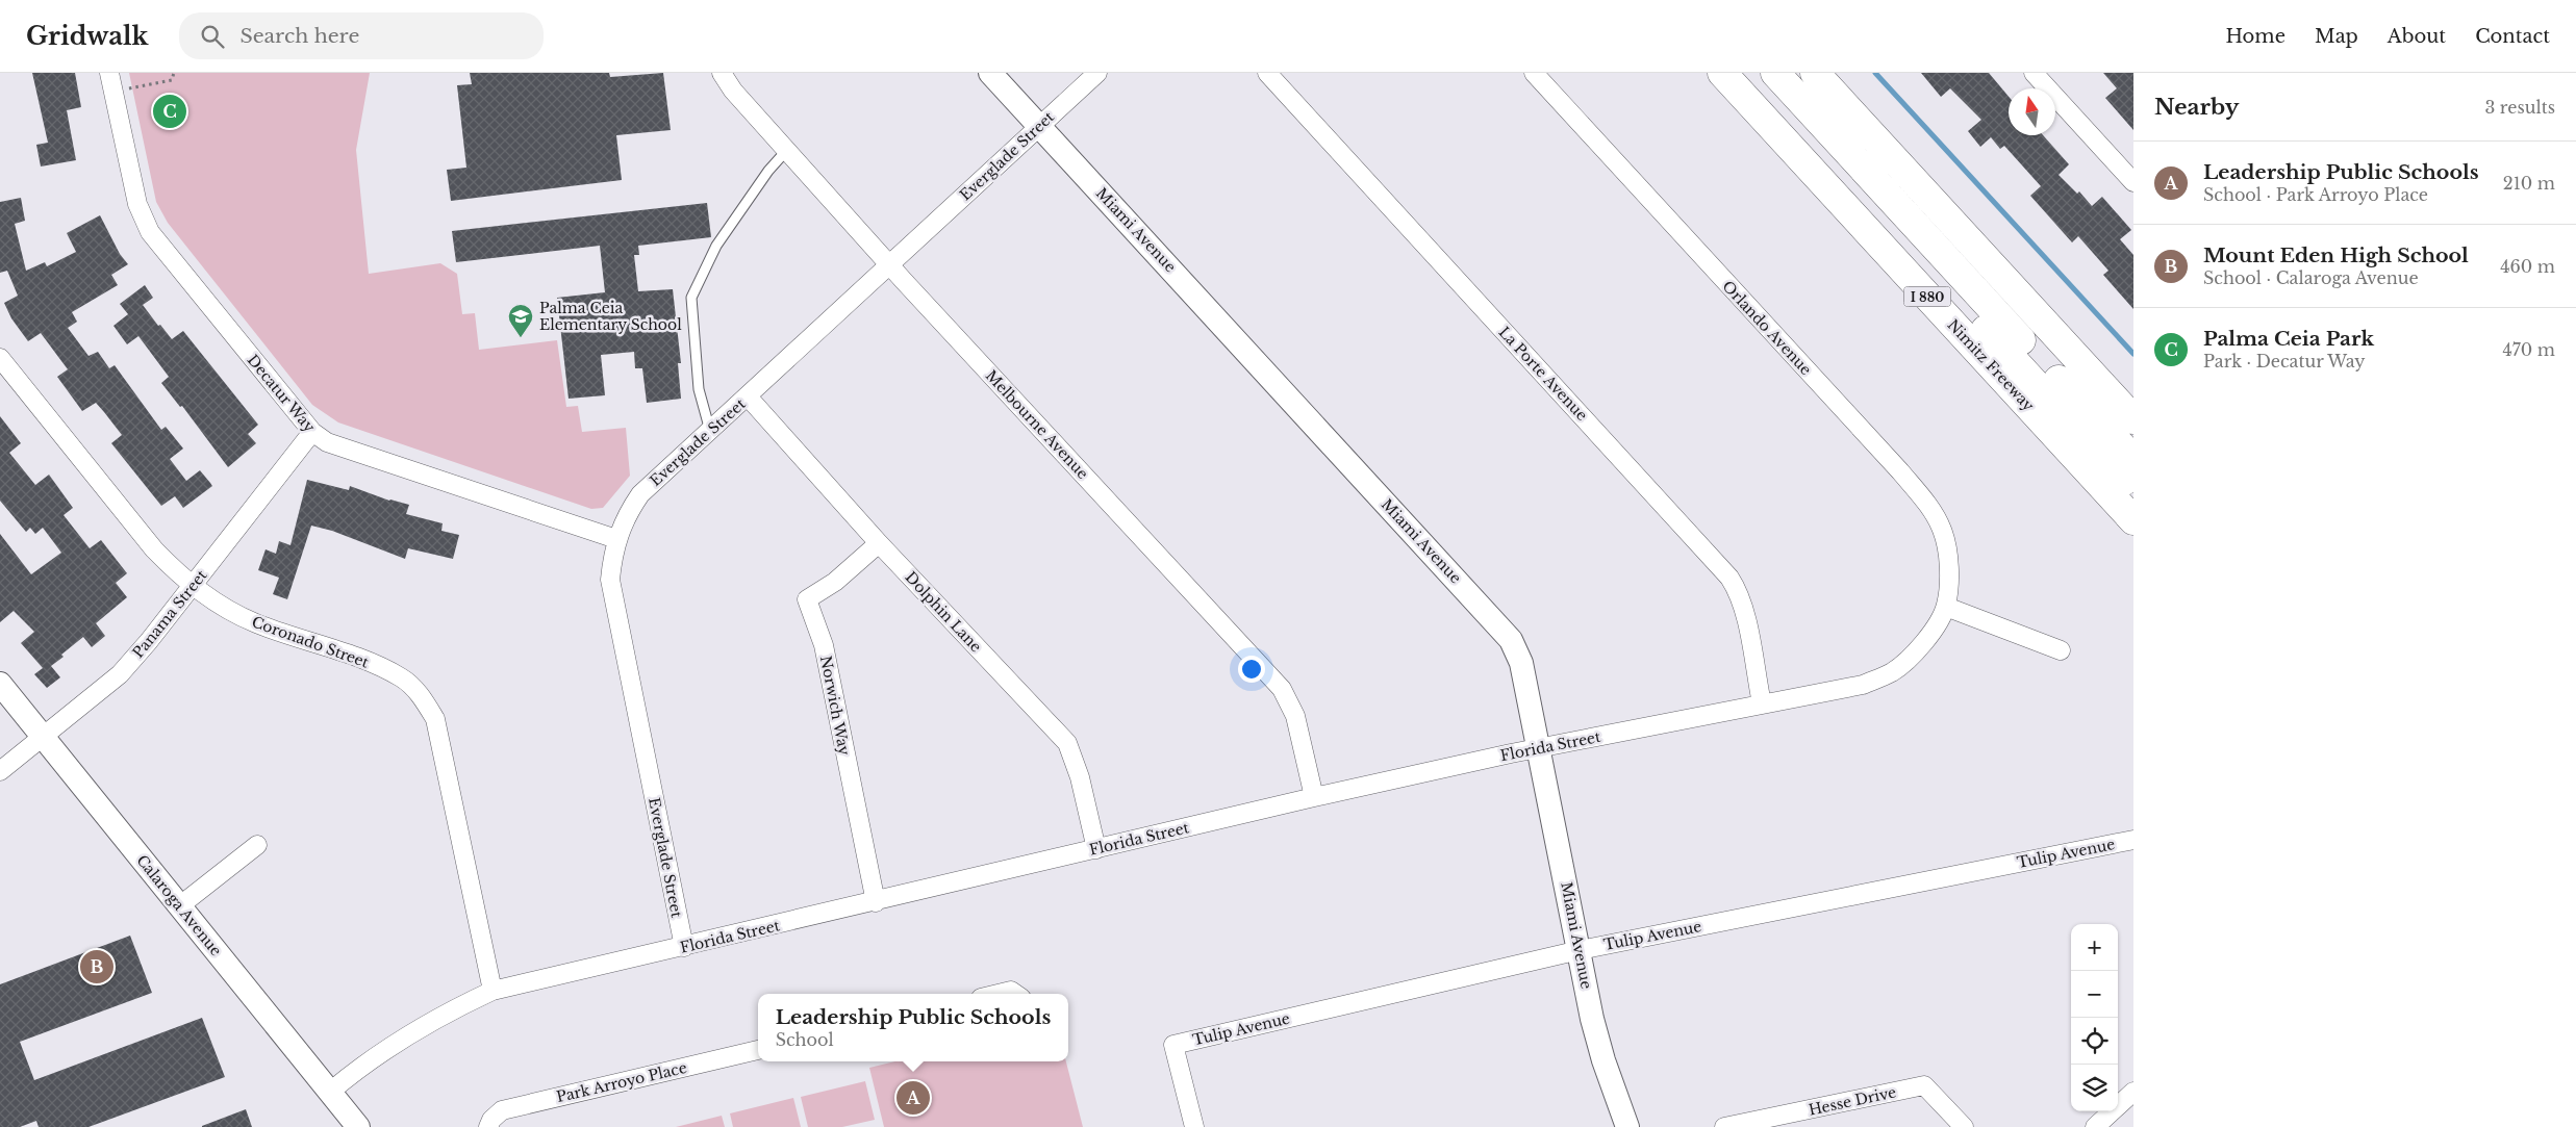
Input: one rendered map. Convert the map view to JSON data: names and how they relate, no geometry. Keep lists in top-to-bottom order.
{
  "streets": {
    "highway": ["I 880", "Nimitz Freeway"],
    "street": [
      "Everglade Street",
      "Miami Avenue",
      "Orlando Avenue",
      "La Porte Avenue",
      "Decatur Way",
      "Melbourne Avenue",
      "Dolphin Lane",
      "Panama Street",
      "Coronado Street",
      "Norwich Way",
      "Florida Street",
      "Tulip Avenue",
      "Calaroga Avenue",
      "Park Arroyo Place",
      "Hesse Drive"
    ]
  },
  "crossings": [
    ["Everglade Street", "Miami Avenue"],
    ["Everglade Street", "Decatur Way"],
    ["Everglade Street", "Melbourne Avenue"],
    ["Everglade Street", "Dolphin Lane"],
    ["Everglade Street", "Florida Street"],
    ["Miami Avenue", "Florida Street"],
    ["Miami Avenue", "Tulip Avenue"],
    ["Orlando Avenue", "Florida Street"],
    ["La Porte Avenue", "Florida Street"],
    ["Decatur Way", "Panama Street"],
    ["Melbourne Avenue", "Florida Street"],
    ["Dolphin Lane", "Norwich Way"],
    ["Dolphin Lane", "Florida Street"],
    ["Panama Street", "Coronado Street"],
    ["Panama Street", "Calaroga Avenue"],
    ["Coronado Street", "Florida Street"],
    ["Norwich Way", "Florida Street"],
    ["Florida Street", "Calaroga Avenue"]
  ],
  "places": {
    "school or university": ["Palma Ceia Elementary School"]
  },
  "north": "top",
  "page": {
    "header": "Gridwalk",
    "search": "Search here",
    "nav": [
      "Home",
      "Map",
      "About",
      "Contact"
    ],
    "heading": ["Nearby", "3 results"],
    "pins": ["C", "B", "A"],
    "list": [
      {
        "mark": "A",
        "name": "Leadership Public Schools",
        "note": "School · Park Arroyo Place",
        "value": "210 m"
      },
      {
        "mark": "B",
        "name": "Mount Eden High School",
        "note": "School · Calaroga Avenue",
        "value": "460 m"
      },
      {
        "mark": "C",
        "name": "Palma Ceia Park",
        "note": "Park · Decatur Way",
        "value": "470 m"
      }
    ],
    "map_buttons": ["+", "−"],
    "popup": ["Leadership Public Schools", "School"]
  }
}
